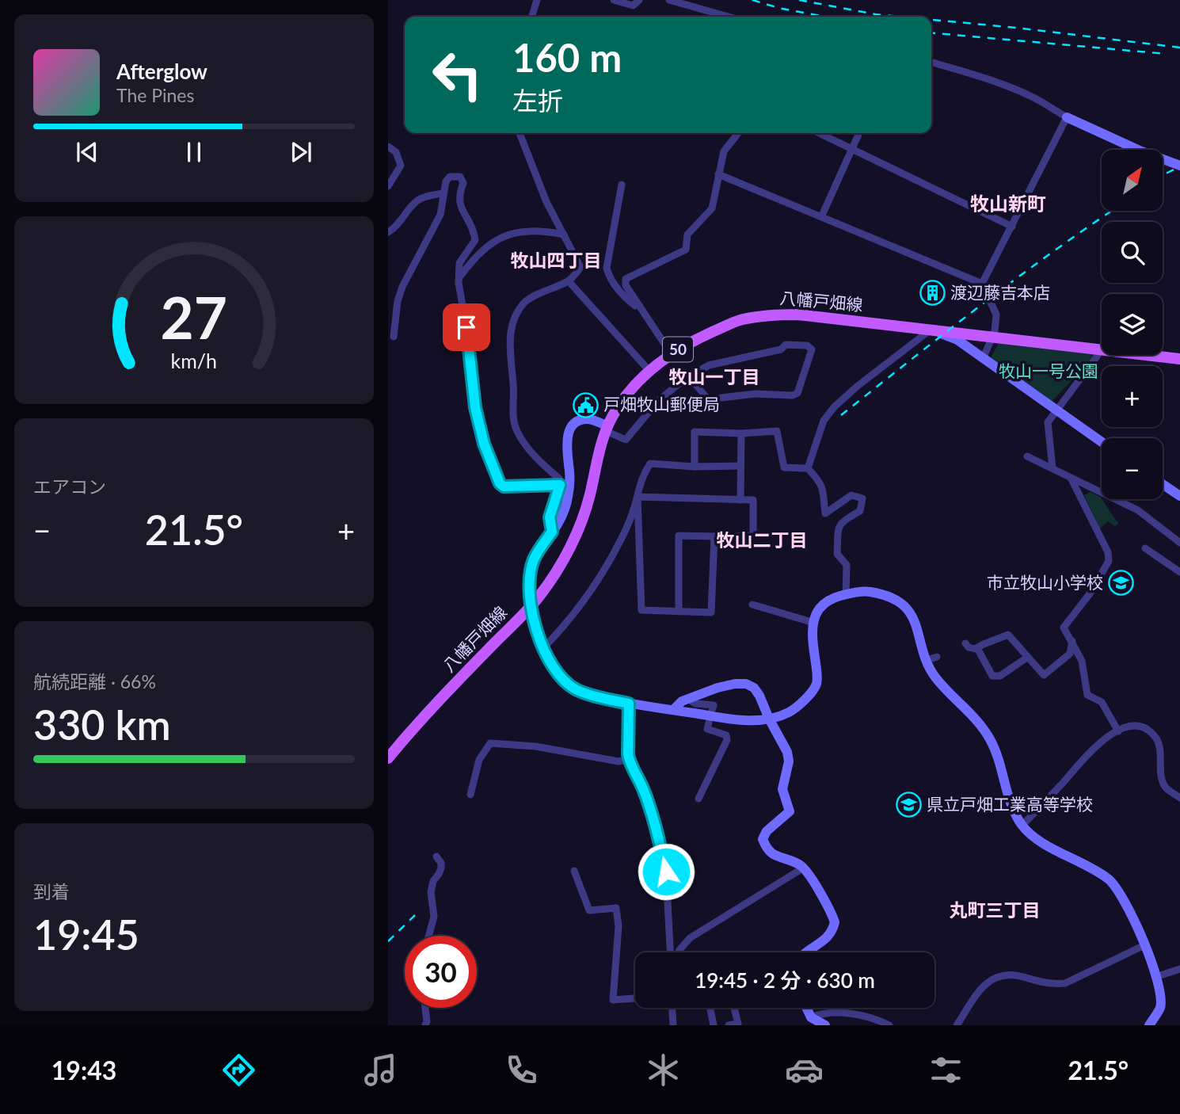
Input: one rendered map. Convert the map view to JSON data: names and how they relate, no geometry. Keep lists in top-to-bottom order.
{
  "streets": {
    "main road": ["八幡戸畑線", "50"]
  },
  "districts": [
    "牧山新町",
    "牧山四丁目",
    "牧山一丁目",
    "牧山二丁目",
    "丸町三丁目"
  ],
  "parks": ["牧山一号公園"],
  "places": {
    "building": ["渡辺藤吉本店"],
    "public building": ["戸畑牧山郵便局"],
    "school or university": ["市立牧山小学校", "県立戸畑工業高等学校"]
  },
  "north": "top right",
  "page": {
    "turn": ["160 m", "左折"],
    "song": ["Afterglow", "The Pines"],
    "map_buttons": ["+", "−"],
    "tile": [
      "エアコン",
      ["航続距離 · 66%", "330 km"],
      ["到着", "19:45"]
    ],
    "heat": ["−", "21.5°", "+"],
    "limit": "30",
    "trip": "19:45 · 2 分 · 630 m",
    "tabs": ["19:43", "21.5°"],
    "gauge": ["27", "km/h"]
  }
}
